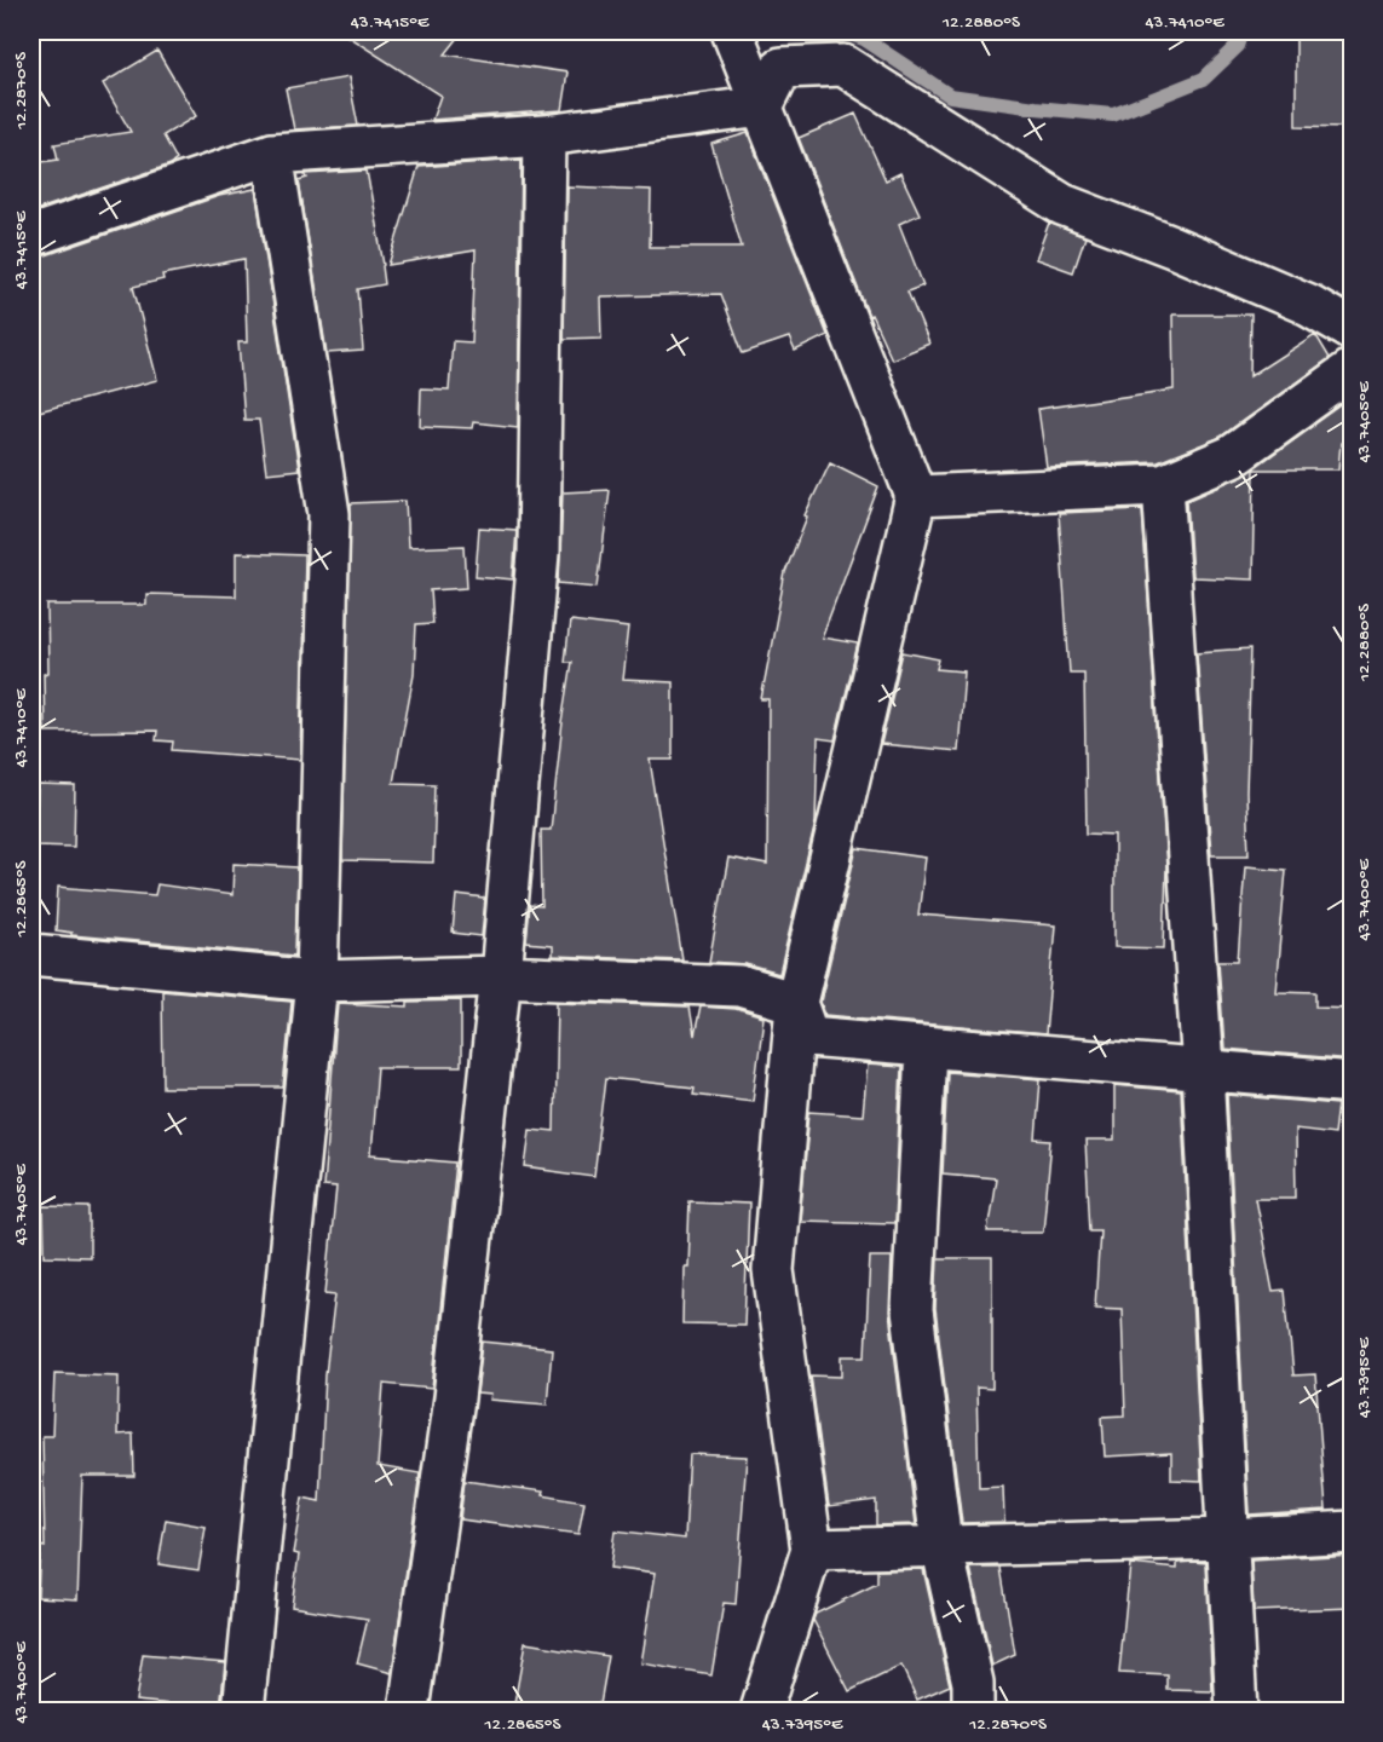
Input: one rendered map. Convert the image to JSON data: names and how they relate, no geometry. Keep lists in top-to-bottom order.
{
  "coordinates": [
    "43.7415°E",
    "12.2880°S",
    "43.7410°E",
    "12.2870°S",
    "43.7405°E",
    "12.2865°S",
    "43.7400°E",
    "43.7395°E"
  ]
}
